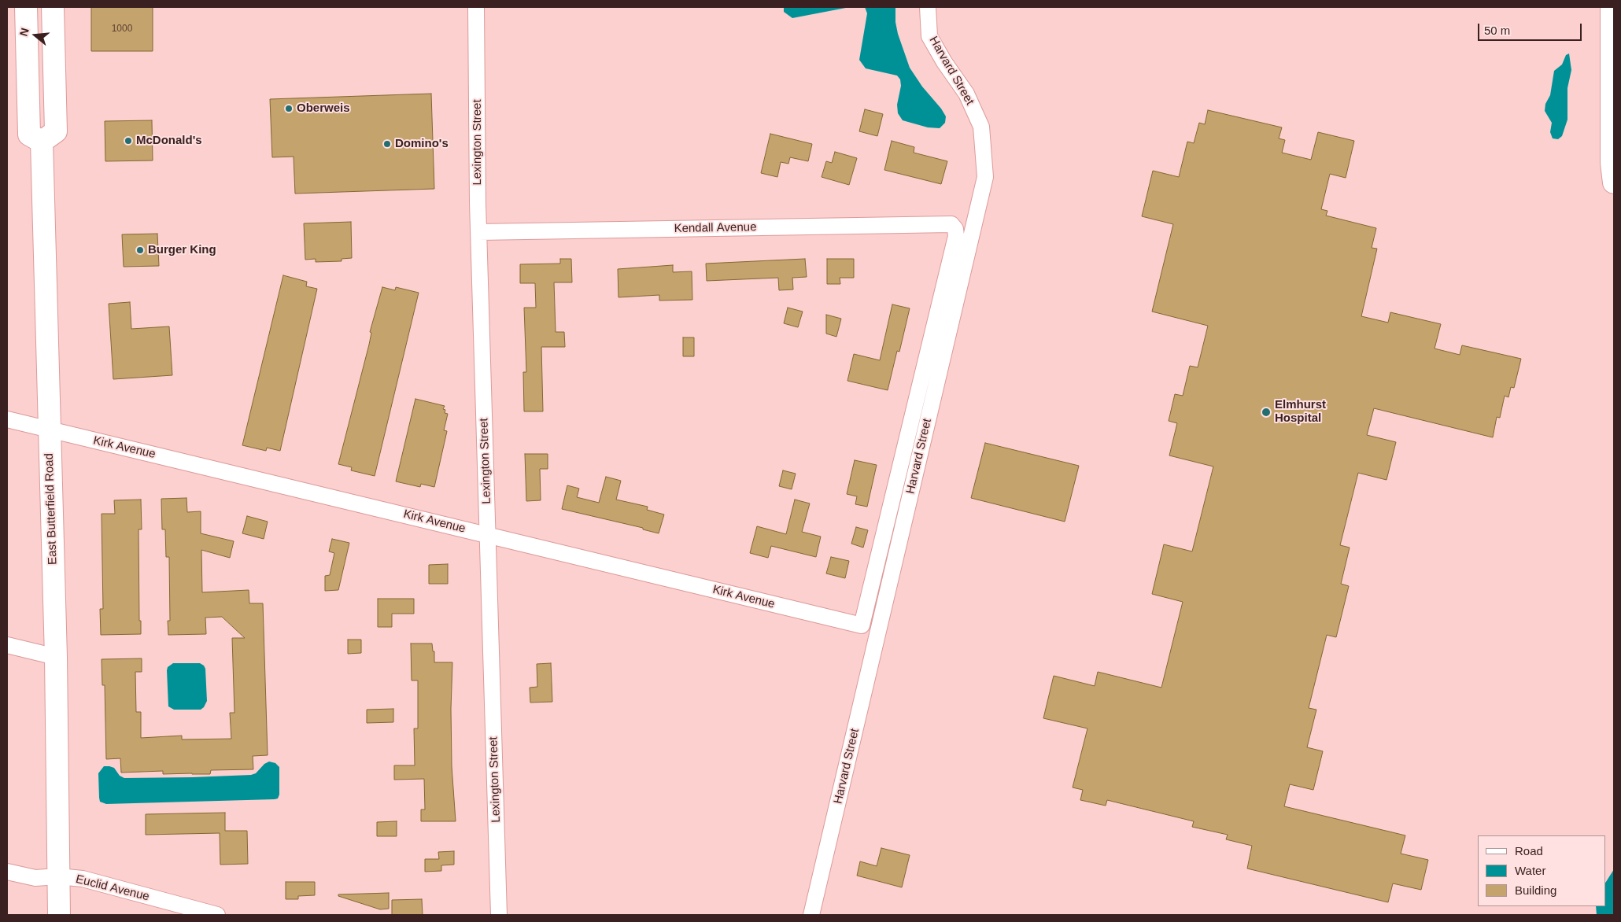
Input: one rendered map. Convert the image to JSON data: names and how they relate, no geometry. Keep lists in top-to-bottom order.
{
  "streets": {
    "main road": ["East Butterfield Road"],
    "street": [
      "Harvard Street",
      "Lexington Street",
      "Kendall Avenue",
      "Kirk Avenue",
      "Euclid Avenue"
    ]
  },
  "crossings": [
    ["Harvard Street", "Kendall Avenue"],
    ["Harvard Street", "Kirk Avenue"],
    ["Lexington Street", "Kendall Avenue"],
    ["Lexington Street", "Kirk Avenue"],
    ["Kirk Avenue", "East Butterfield Road"],
    ["East Butterfield Road", "Euclid Avenue"]
  ],
  "places": [
    "Oberweis",
    "McDonald's",
    "Domino's",
    "Burger King",
    "Elmhurst Hospital"
  ],
  "house_numbers": ["1000"],
  "legend": ["Road", "Water", "Building"],
  "scale_bar": "50 m",
  "north": "left"
}
